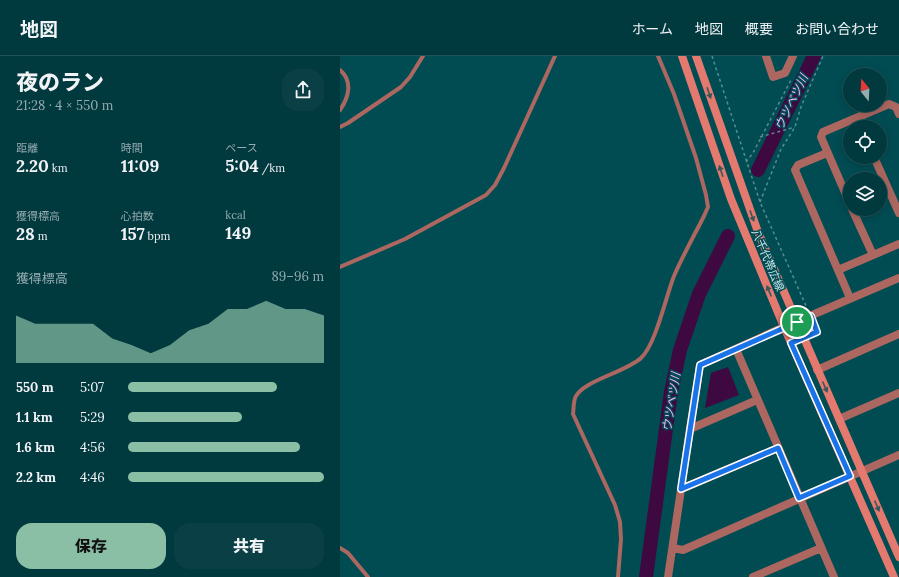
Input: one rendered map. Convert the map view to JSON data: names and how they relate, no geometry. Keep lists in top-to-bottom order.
{
  "streets": {
    "main road": ["八千代帯広線"]
  },
  "water": ["ウツベツ川"],
  "north": "top",
  "page": {
    "header": "地図",
    "nav": [
      "ホーム",
      "地図",
      "概要",
      "お問い合わせ"
    ],
    "heading": ["夜のラン", "21:28 · 4 × 550 m"],
    "stats": [
      ["距離", "2.20 km"],
      ["時間", "11:09"],
      ["ペース", "5:04 /km"],
      ["獲得標高", "28 m"],
      ["心拍数", "157 bpm"],
      ["kcal", "149"]
    ],
    "chart": ["獲得標高", "89–96 m"],
    "list": [
      {
        "name": "550 m",
        "note": "5:07"
      },
      {
        "name": "1.1 km",
        "note": "5:29"
      },
      {
        "name": "1.6 km",
        "note": "4:56"
      },
      {
        "name": "2.2 km",
        "note": "4:46"
      }
    ],
    "buttons": ["保存", "共有"]
  }
}
